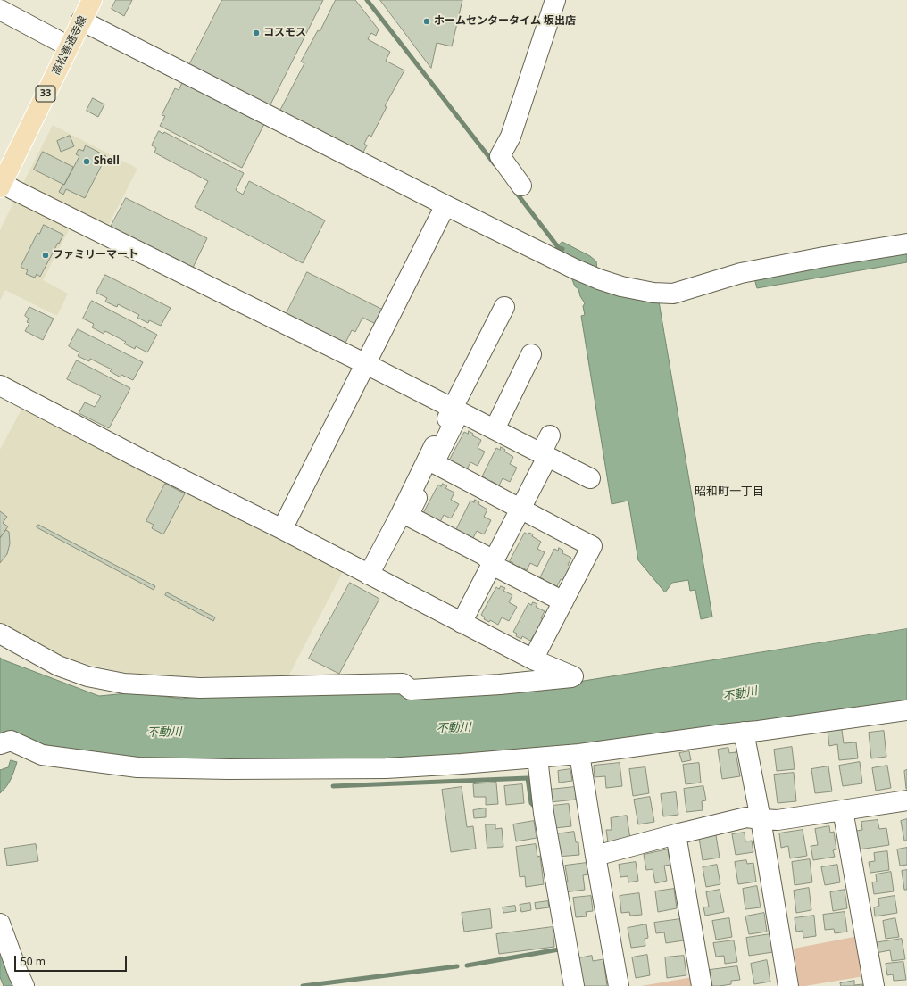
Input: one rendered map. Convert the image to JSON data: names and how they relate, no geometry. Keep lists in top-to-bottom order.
{
  "streets": {
    "main road": ["高松善通寺線", "33"]
  },
  "districts": ["昭和町一丁目"],
  "water": ["不動川"],
  "places": [
    "ホームセンタータイム 坂出店",
    "コスモス",
    "Shell",
    "ファミリーマート"
  ],
  "scale_bar": "50 m"
}
